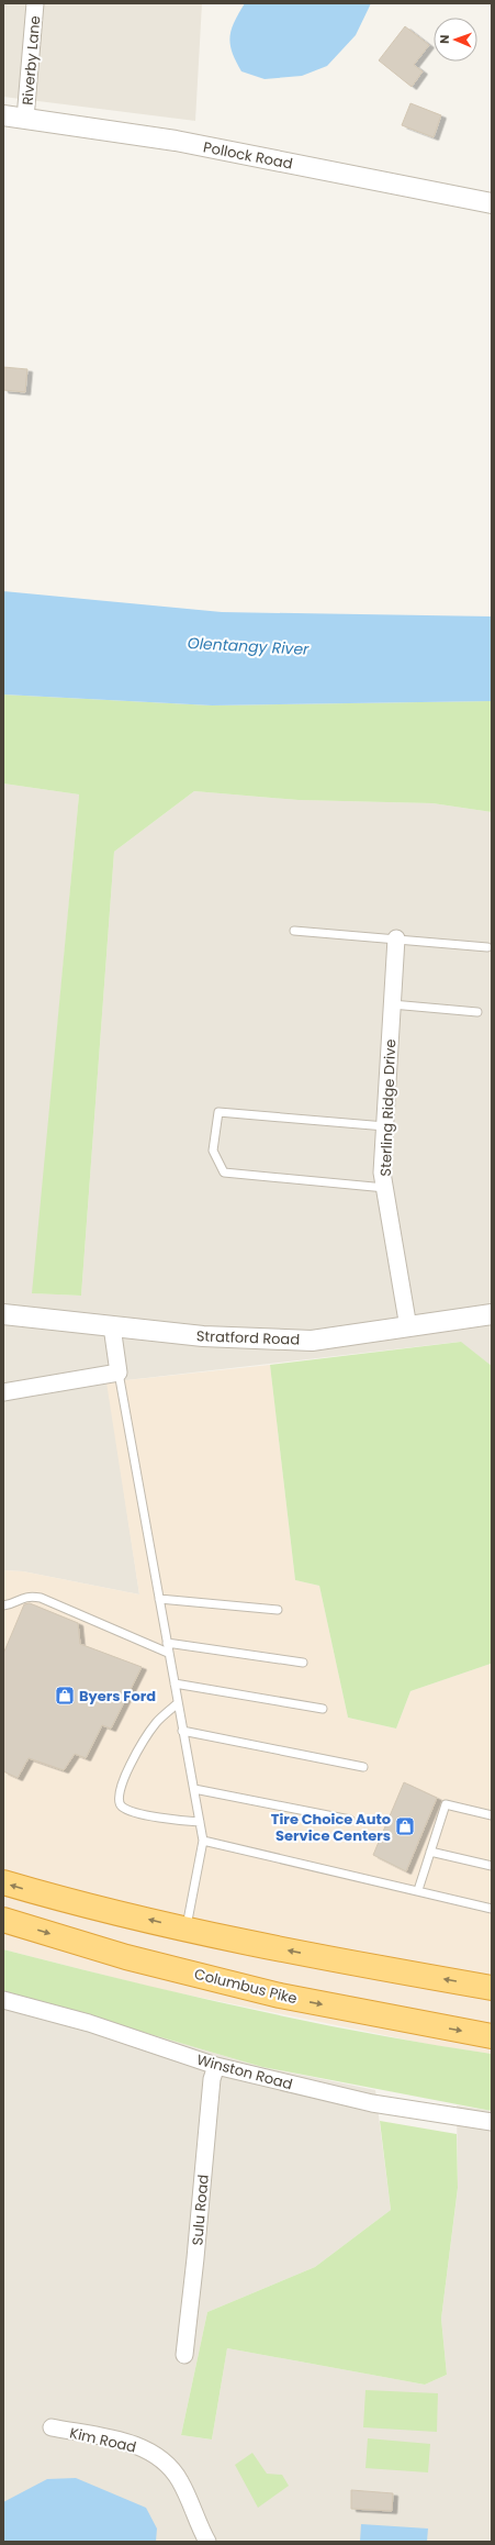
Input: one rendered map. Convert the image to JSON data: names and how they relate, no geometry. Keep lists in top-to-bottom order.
{
  "streets": {
    "highway": ["Columbus Pike"],
    "street": [
      "Riverby Lane",
      "Pollock Road",
      "Sterling Ridge Drive",
      "Stratford Road",
      "Winston Road",
      "Sulu Road",
      "Kim Road"
    ]
  },
  "crossings": [
    ["Riverby Lane", "Pollock Road"],
    ["Sterling Ridge Drive", "Stratford Road"],
    ["Winston Road", "Sulu Road"]
  ],
  "water": ["Olentangy River"],
  "places": {
    "shop": ["Byers Ford", "Tire Choice Auto Service Centers"]
  },
  "north": "left"
}
